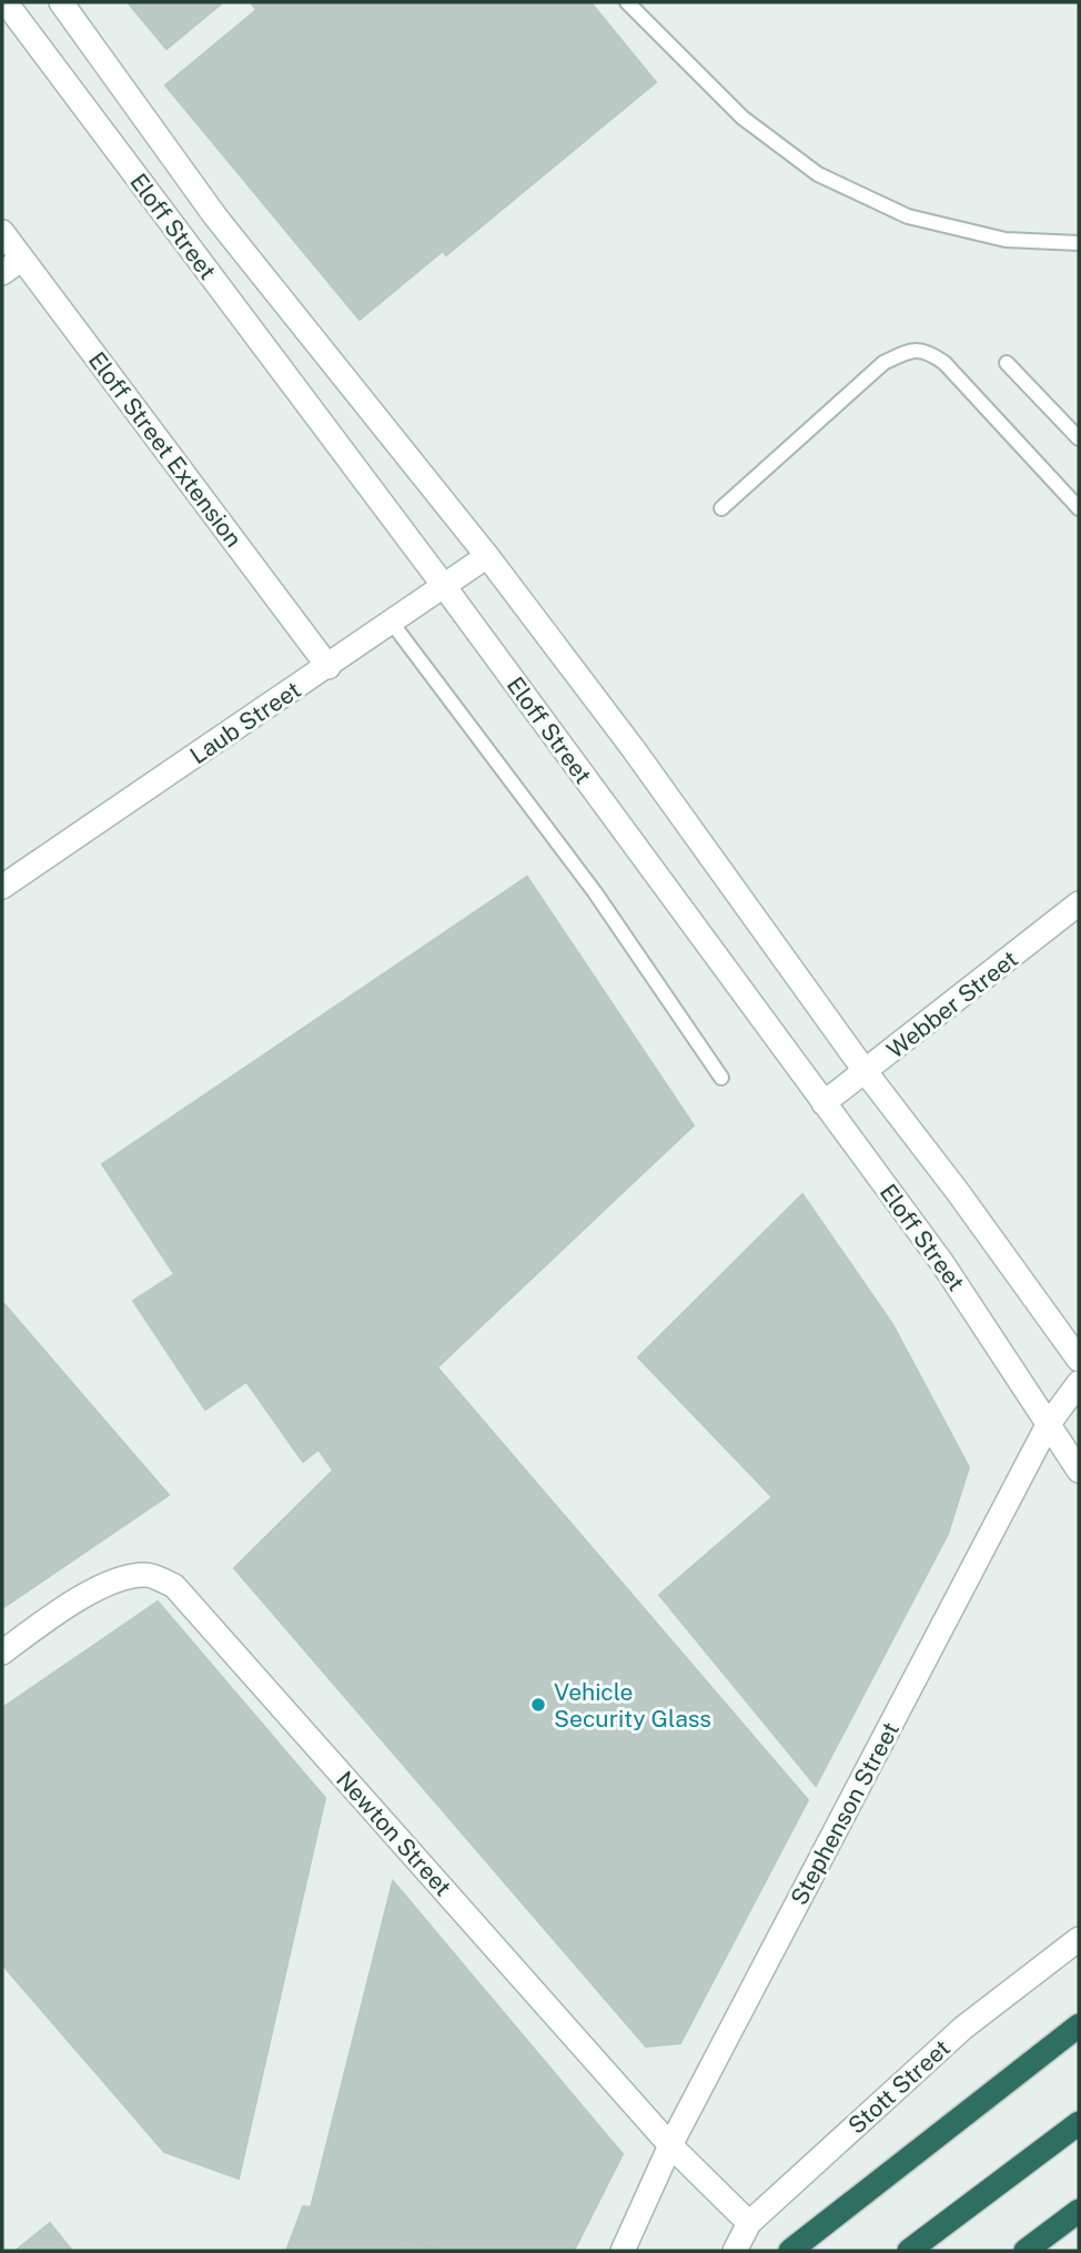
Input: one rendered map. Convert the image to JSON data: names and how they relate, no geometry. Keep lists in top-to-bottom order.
{
  "streets": {
    "street": [
      "Eloff Street",
      "Eloff Street Extension",
      "Laub Street",
      "Webber Street",
      "Stephenson Street",
      "Newton Street",
      "Stott Street"
    ]
  },
  "crossings": [
    ["Eloff Street", "Laub Street"],
    ["Eloff Street", "Webber Street"],
    ["Eloff Street", "Stephenson Street"],
    ["Eloff Street Extension", "Laub Street"],
    ["Stephenson Street", "Newton Street"],
    ["Newton Street", "Stott Street"]
  ],
  "places": ["Vehicle Security Glass"]
}
